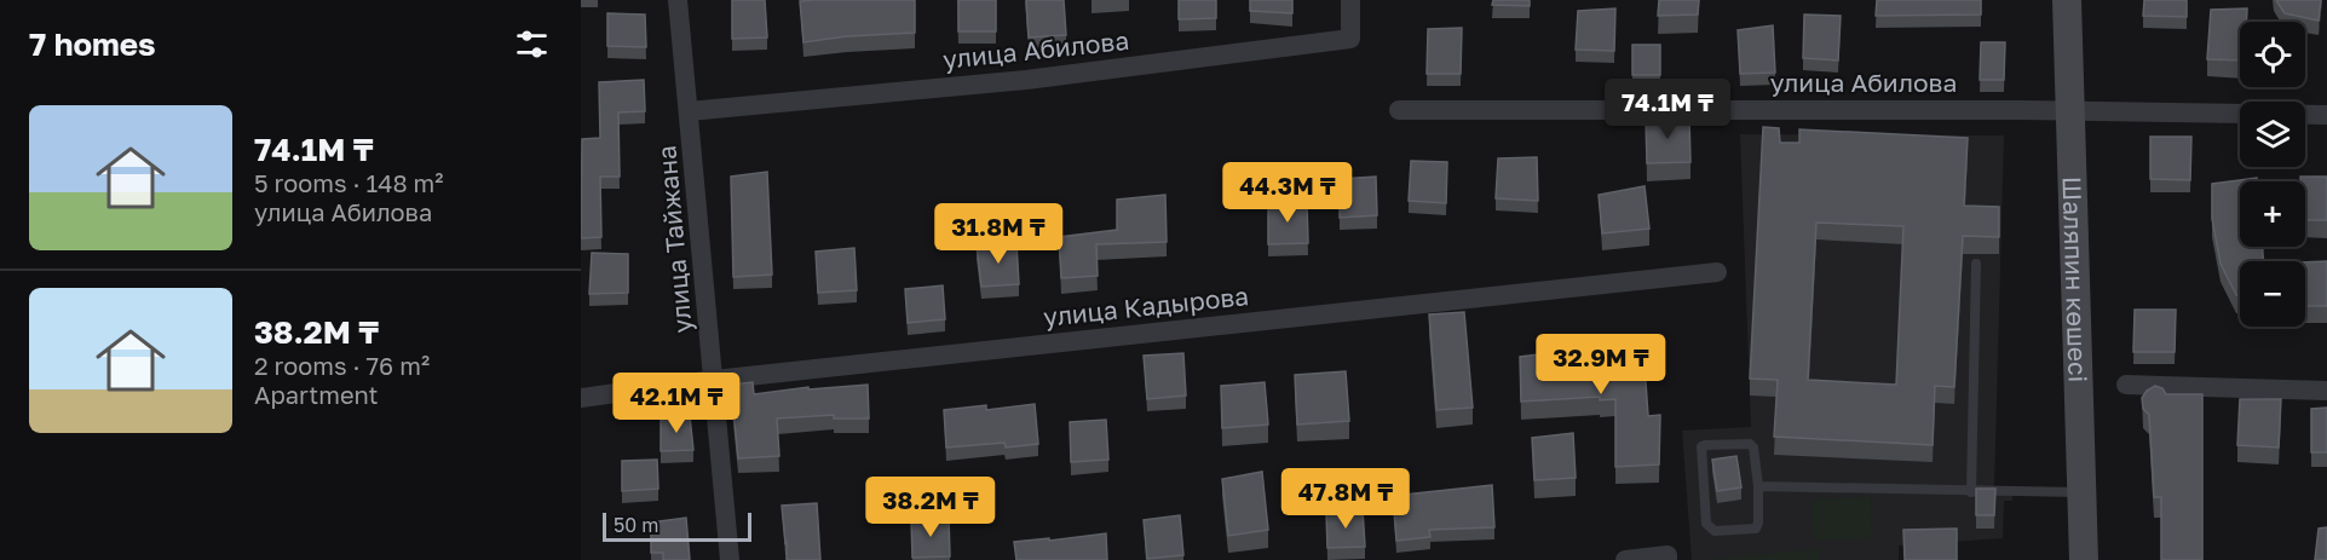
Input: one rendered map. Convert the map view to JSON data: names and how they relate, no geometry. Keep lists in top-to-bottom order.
{
  "streets": {
    "main road": ["Шаляпин көшесі"],
    "street": ["улица Абилова", "улица Тайжана", "улица Кадырова"]
  },
  "crossings": [
    ["улица Абилова", "улица Тайжана"],
    ["улица Абилова", "Шаляпин көшесі"],
    ["улица Тайжана", "улица Кадырова"]
  ],
  "scale_bar": "50 m",
  "page": {
    "heading": "7 homes",
    "map_buttons": ["+", "−"],
    "price": [
      "74.1M ₸",
      "44.3M ₸",
      "31.8M ₸",
      "32.9M ₸",
      "42.1M ₸",
      "47.8M ₸",
      "38.2M ₸"
    ],
    "list": [
      {
        "name": "74.1M ₸",
        "note": "5 rooms · 148 m² · улица Абилова"
      },
      {
        "name": "38.2M ₸",
        "note": "2 rooms · 76 m² · Apartment"
      }
    ],
    "scale": "50 m"
  }
}
